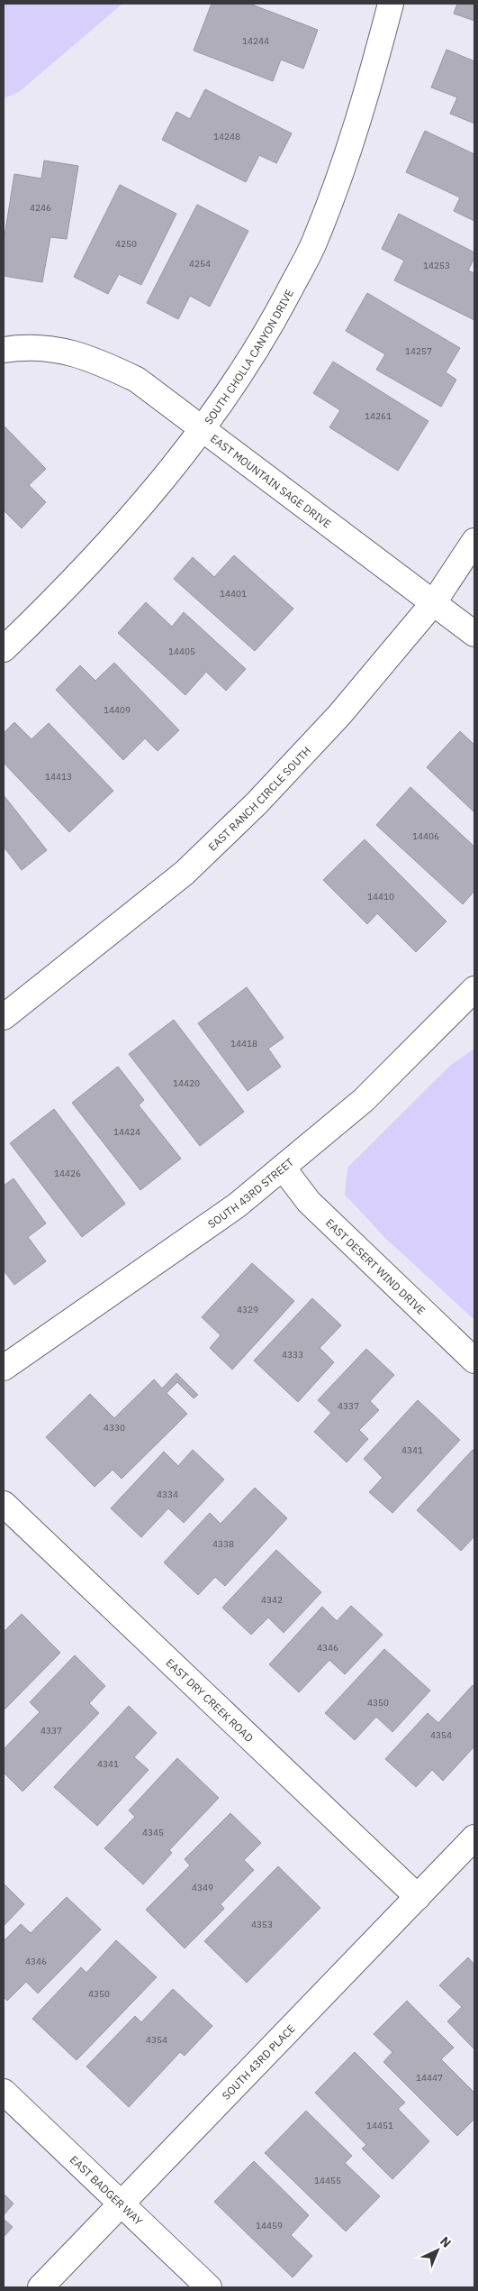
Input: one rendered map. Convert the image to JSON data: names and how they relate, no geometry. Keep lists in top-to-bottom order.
{
  "streets": {
    "street": [
      "SOUTH CHOLLA CANYON DRIVE",
      "EAST MOUNTAIN SAGE DRIVE",
      "EAST RANCH CIRCLE SOUTH",
      "SOUTH 43RD STREET",
      "EAST DESERT WIND DRIVE",
      "EAST DRY CREEK ROAD",
      "SOUTH 43RD PLACE",
      "EAST BADGER WAY"
    ]
  },
  "crossings": [
    ["SOUTH CHOLLA CANYON DRIVE", "EAST MOUNTAIN SAGE DRIVE"],
    ["EAST MOUNTAIN SAGE DRIVE", "EAST RANCH CIRCLE SOUTH"],
    ["SOUTH 43RD STREET", "EAST DESERT WIND DRIVE"],
    ["EAST DRY CREEK ROAD", "SOUTH 43RD PLACE"],
    ["SOUTH 43RD PLACE", "EAST BADGER WAY"]
  ],
  "house_numbers": [
    "14244",
    "14248",
    "4246",
    "4250",
    "4254",
    "14253",
    "14257",
    "14261",
    "14401",
    "14405",
    "14409",
    "14413",
    "14406",
    "14410",
    "14418",
    "14420",
    "14424",
    "14426",
    "4329",
    "4333",
    "4337",
    "4330",
    "4341",
    "4334",
    "4338",
    "4342",
    "4346",
    "4350",
    "4337",
    "4354",
    "4341",
    "4345",
    "4349",
    "4353",
    "4346",
    "4350",
    "4354",
    "14447",
    "14451",
    "14455",
    "14459"
  ],
  "north": "top right"
}
